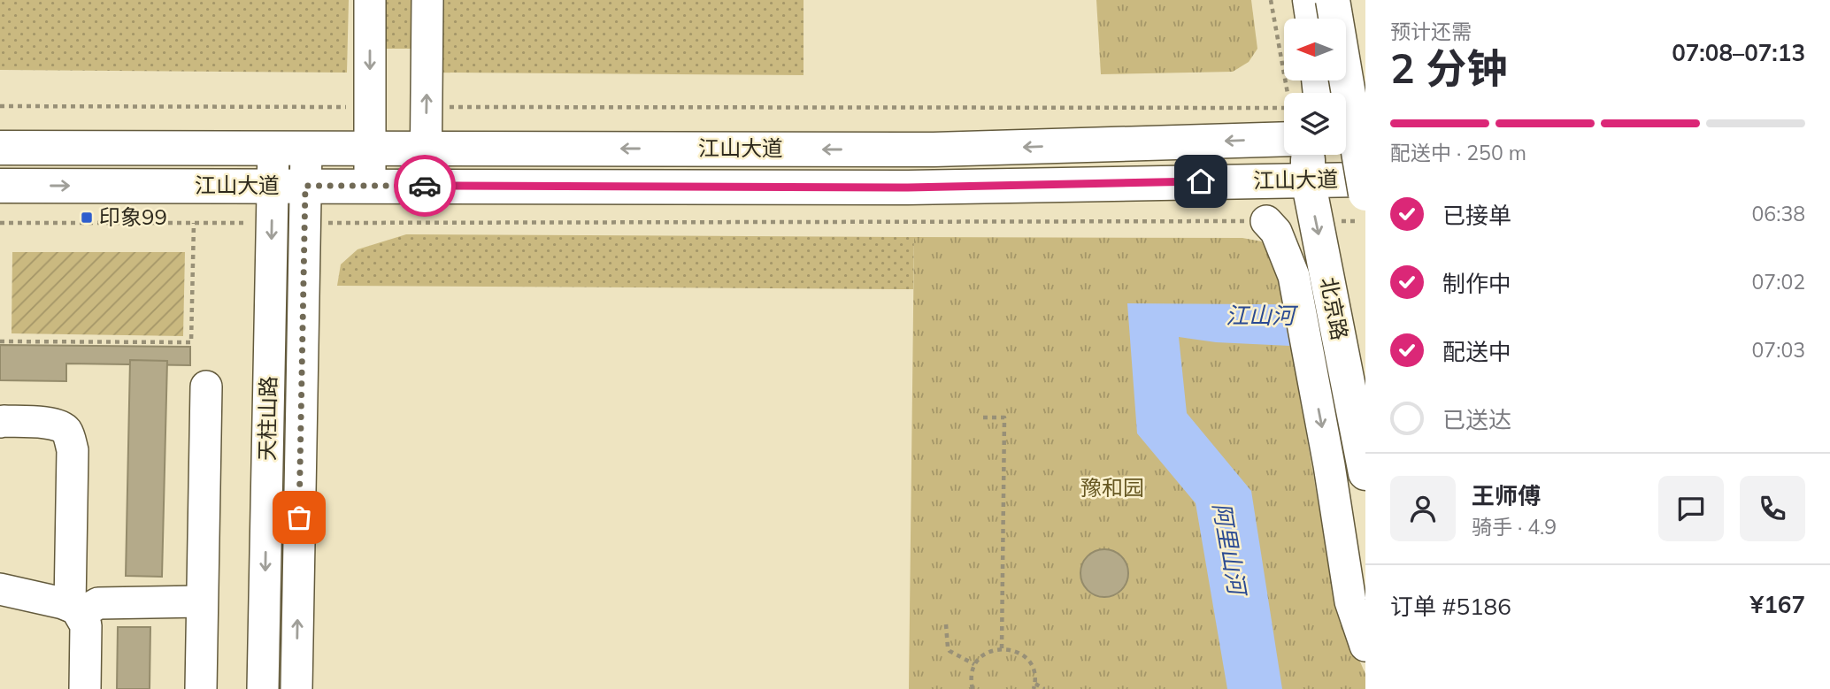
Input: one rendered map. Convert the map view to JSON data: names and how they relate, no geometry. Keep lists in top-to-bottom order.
{
  "streets": {
    "main road": ["江山大道", "北京路"],
    "street": ["天柱山路"]
  },
  "crossings": [
    ["江山大道", "北京路"],
    ["江山大道", "天柱山路"]
  ],
  "one_way": ["北京路"],
  "water": ["江山河", "阿里山河"],
  "parks": ["豫和园"],
  "places": {
    "transit": ["印象99"]
  },
  "north": "left",
  "page": {
    "heading": ["2 分钟", "预计还需", "07:08–07:13"],
    "panel": [
      "王师傅",
      "骑手 · 4.9",
      "订单 #5186",
      "¥167"
    ],
    "bar": "配送中 · 250 m",
    "list": [
      ["已接单", "06:38"],
      ["制作中", "07:02"],
      ["配送中", "07:03"],
      "已送达"
    ]
  }
}
